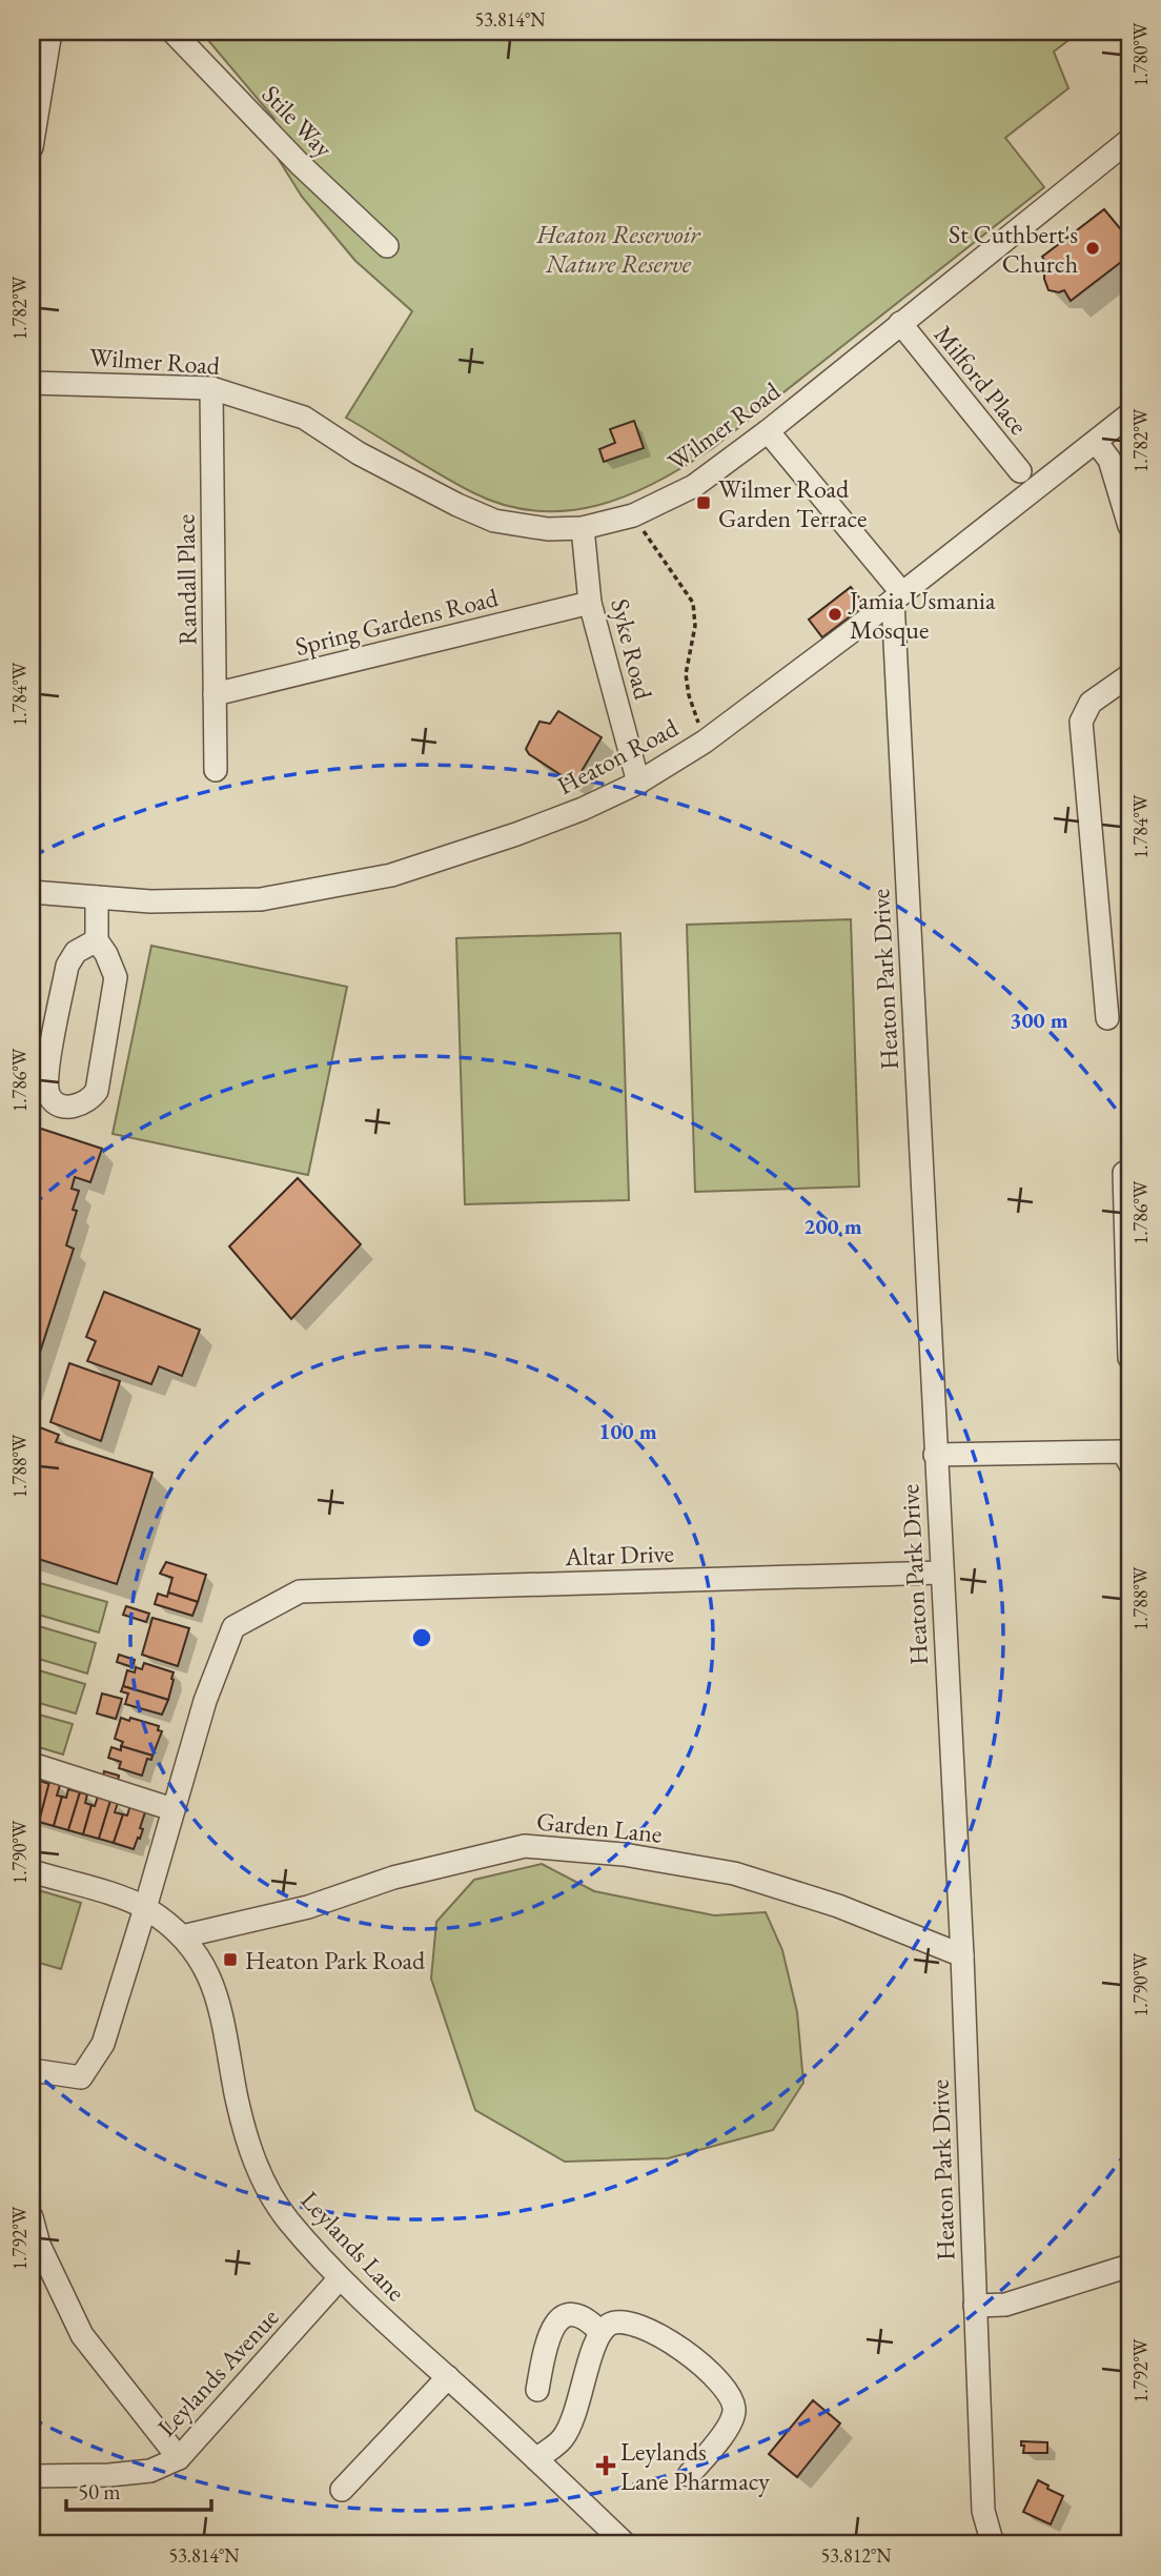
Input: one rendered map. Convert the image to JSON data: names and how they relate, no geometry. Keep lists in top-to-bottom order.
{
  "streets": {
    "street": [
      "Stile Way",
      "Wilmer Road",
      "Milford Place",
      "Randall Place",
      "Spring Gardens Road",
      "Syke Road",
      "Heaton Road",
      "Heaton Park Drive",
      "Altar Drive",
      "Garden Lane",
      "Leylands Lane",
      "Leylands Avenue"
    ]
  },
  "crossings": [
    ["Wilmer Road", "Milford Place"],
    ["Wilmer Road", "Randall Place"],
    ["Wilmer Road", "Syke Road"],
    ["Randall Place", "Spring Gardens Road"],
    ["Spring Gardens Road", "Syke Road"],
    ["Syke Road", "Heaton Road"],
    ["Heaton Road", "Heaton Park Drive"],
    ["Heaton Park Drive", "Altar Drive"],
    ["Heaton Park Drive", "Garden Lane"],
    ["Garden Lane", "Leylands Lane"],
    ["Leylands Lane", "Leylands Avenue"]
  ],
  "parks": ["Heaton Reservoir Nature Reserve"],
  "places": {
    "other": ["St Cuthbert's Church", "Jamia Usmania Mosque"],
    "transit": ["Wilmer Road Garden Terrace", "Heaton Park Road"],
    "health": ["Leylands Lane Pharmacy"]
  },
  "scale_bar": "50 m",
  "coordinates": [
    "53.814°N",
    "1.780°W",
    "1.782°W",
    "1.784°W",
    "1.786°W",
    "1.788°W",
    "1.790°W",
    "1.792°W",
    "53.812°N"
  ],
  "rings": ["300 m", "200 m", "100 m"]
}
